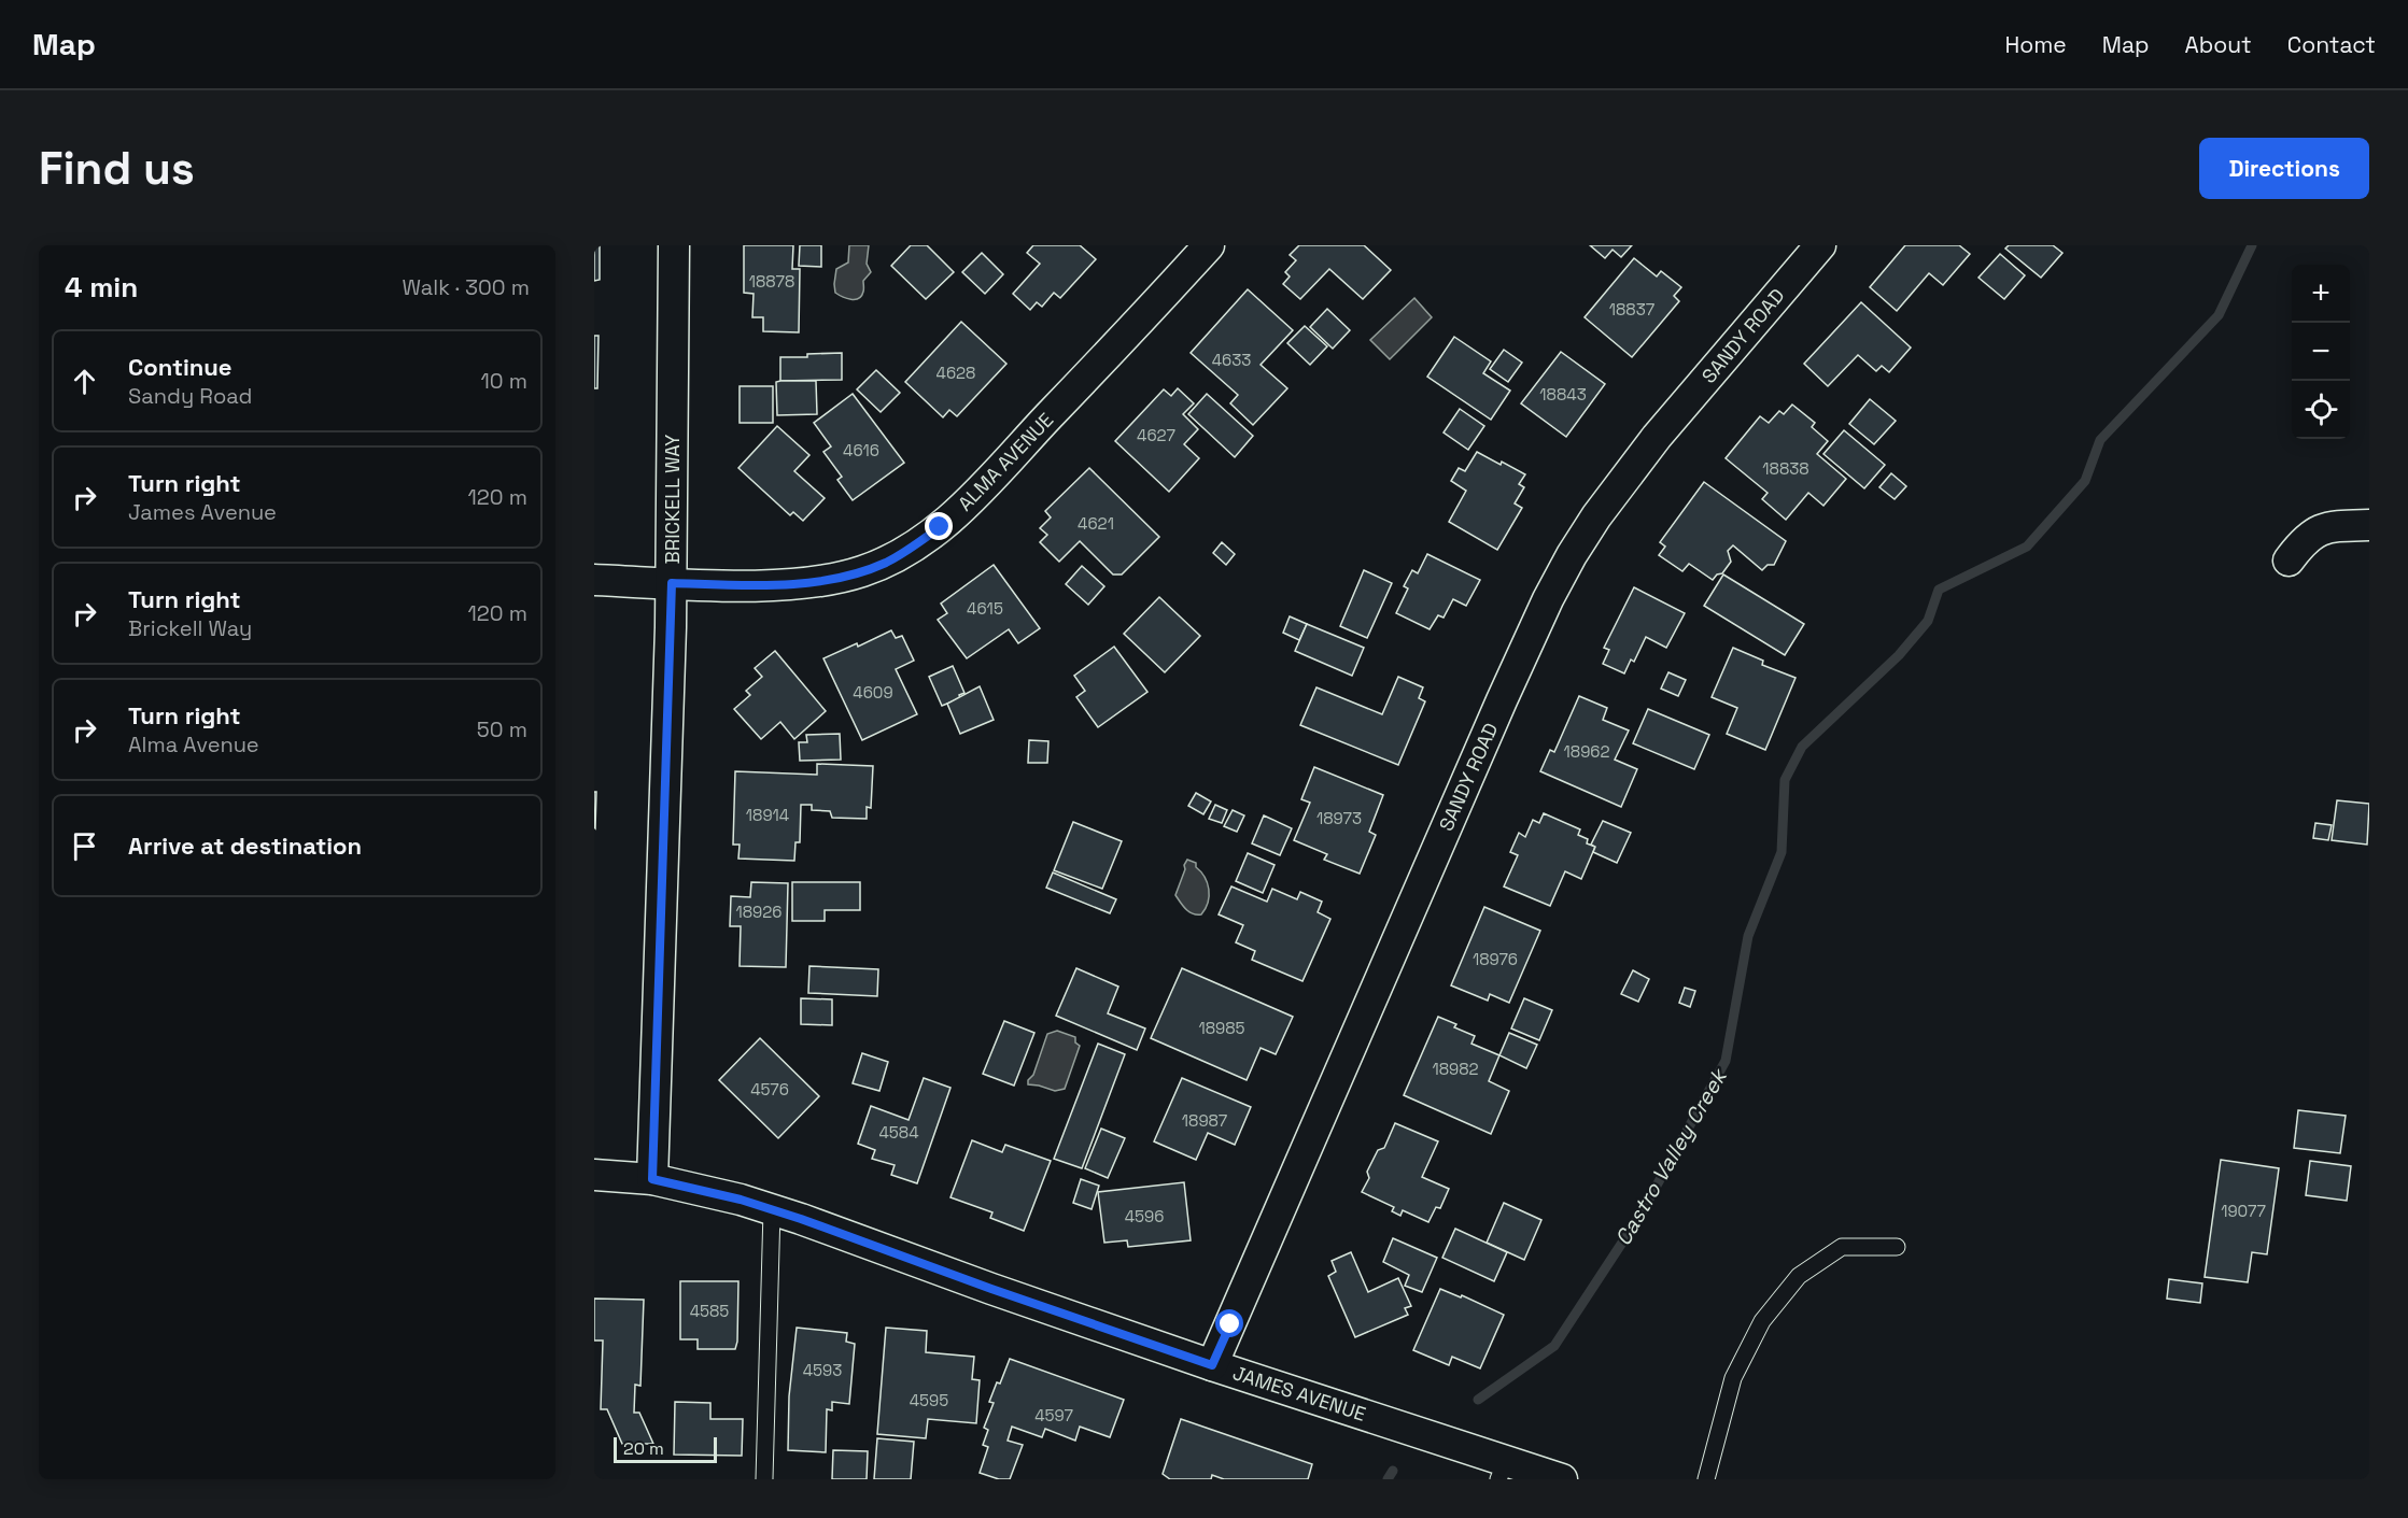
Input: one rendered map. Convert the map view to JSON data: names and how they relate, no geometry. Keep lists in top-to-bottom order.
{
  "streets": {
    "street": [
      "SANDY ROAD",
      "ALMA AVENUE",
      "BRICKELL WAY",
      "JAMES AVENUE"
    ]
  },
  "crossings": [
    ["SANDY ROAD", "JAMES AVENUE"],
    ["ALMA AVENUE", "BRICKELL WAY"],
    ["BRICKELL WAY", "JAMES AVENUE"]
  ],
  "water": ["Castro Valley Creek"],
  "house_numbers": [
    "18878",
    "18837",
    "4633",
    "4628",
    "18843",
    "4627",
    "4616",
    "18838",
    "4621",
    "4615",
    "4609",
    "18962",
    "18914",
    "18973",
    "18926",
    "18976",
    "18985",
    "18982",
    "4576",
    "18987",
    "4584",
    "19077",
    "4596",
    "4585",
    "4593",
    "4595",
    "4597"
  ],
  "scale_bar": "20 m",
  "page": {
    "header": "Map",
    "nav": [
      "Home",
      "Map",
      "About",
      "Contact"
    ],
    "buttons": "Directions",
    "title": "Find us",
    "heading": ["4 min", "Walk · 300 m"],
    "map_buttons": ["+", "−"],
    "list": [
      ["Continue", "Sandy Road", "10 m"],
      ["Turn right", "James Avenue", "120 m"],
      ["Turn right", "Brickell Way", "120 m"],
      ["Turn right", "Alma Avenue", "50 m"],
      "Arrive at destination"
    ],
    "scale": "20 m"
  }
}
